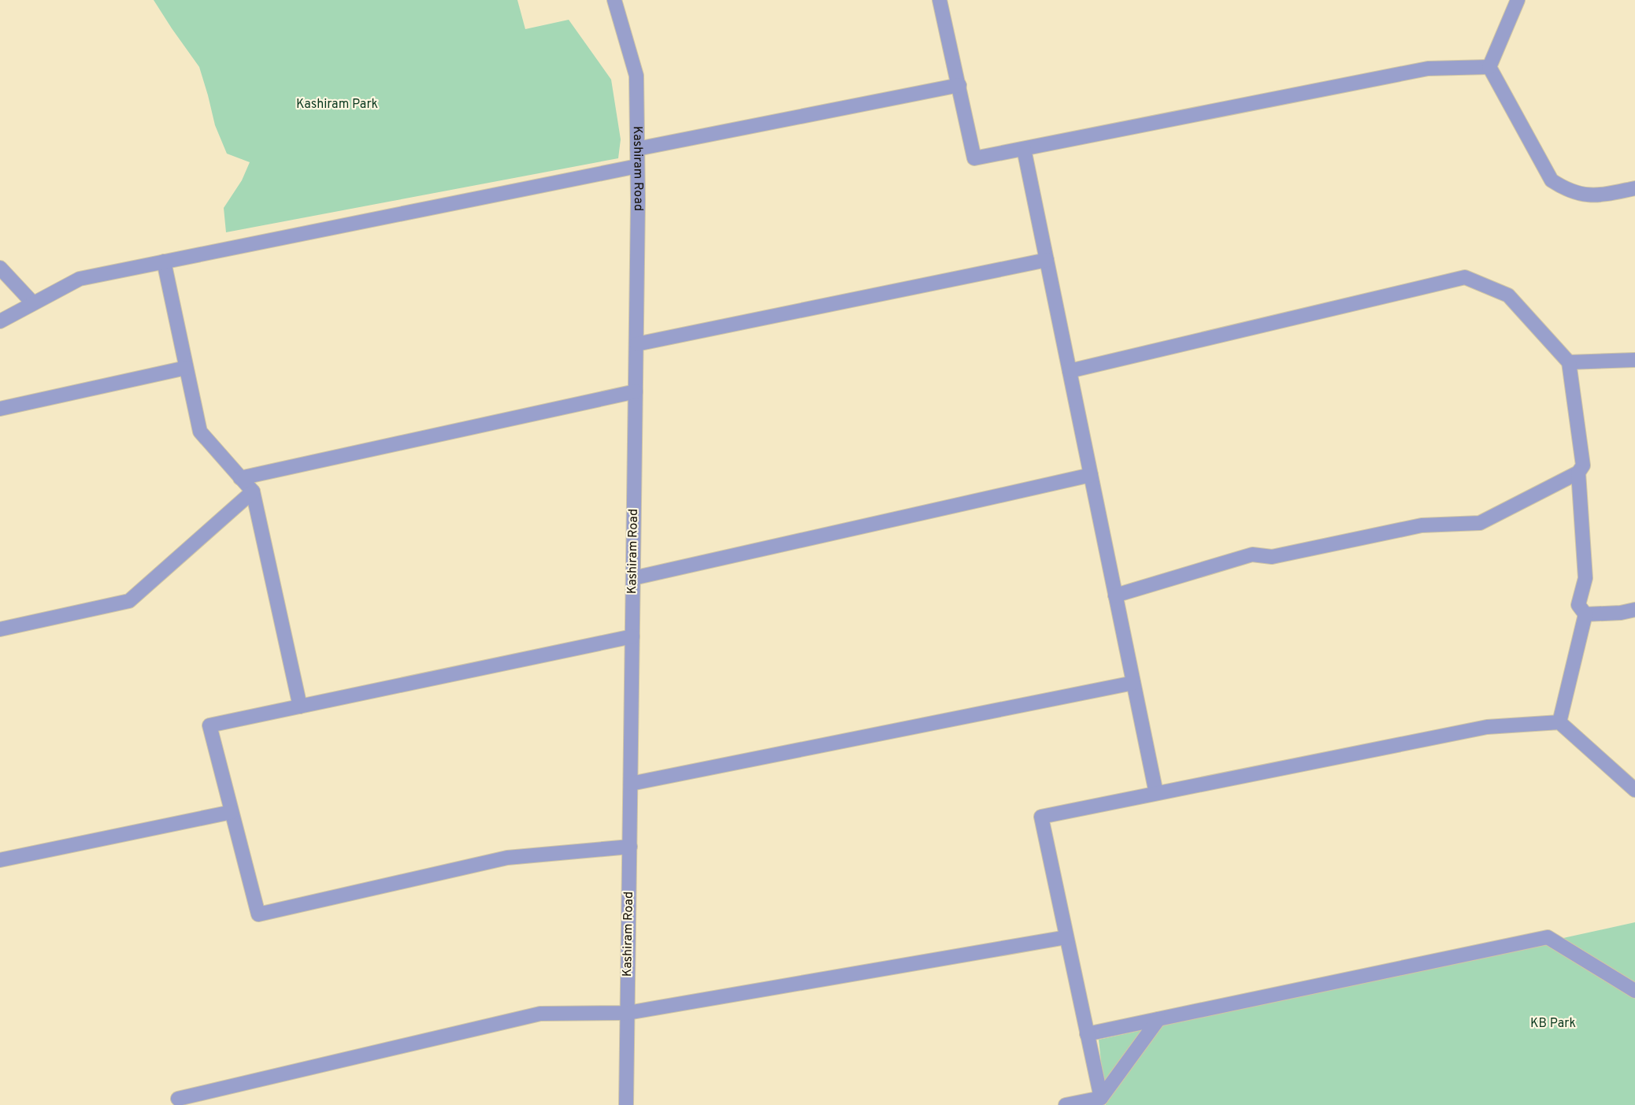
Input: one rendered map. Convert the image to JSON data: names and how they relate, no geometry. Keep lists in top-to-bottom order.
{
  "streets": {
    "street": ["Kashiram Road"]
  },
  "parks": ["Kashiram Park", "KB Park"]
}
